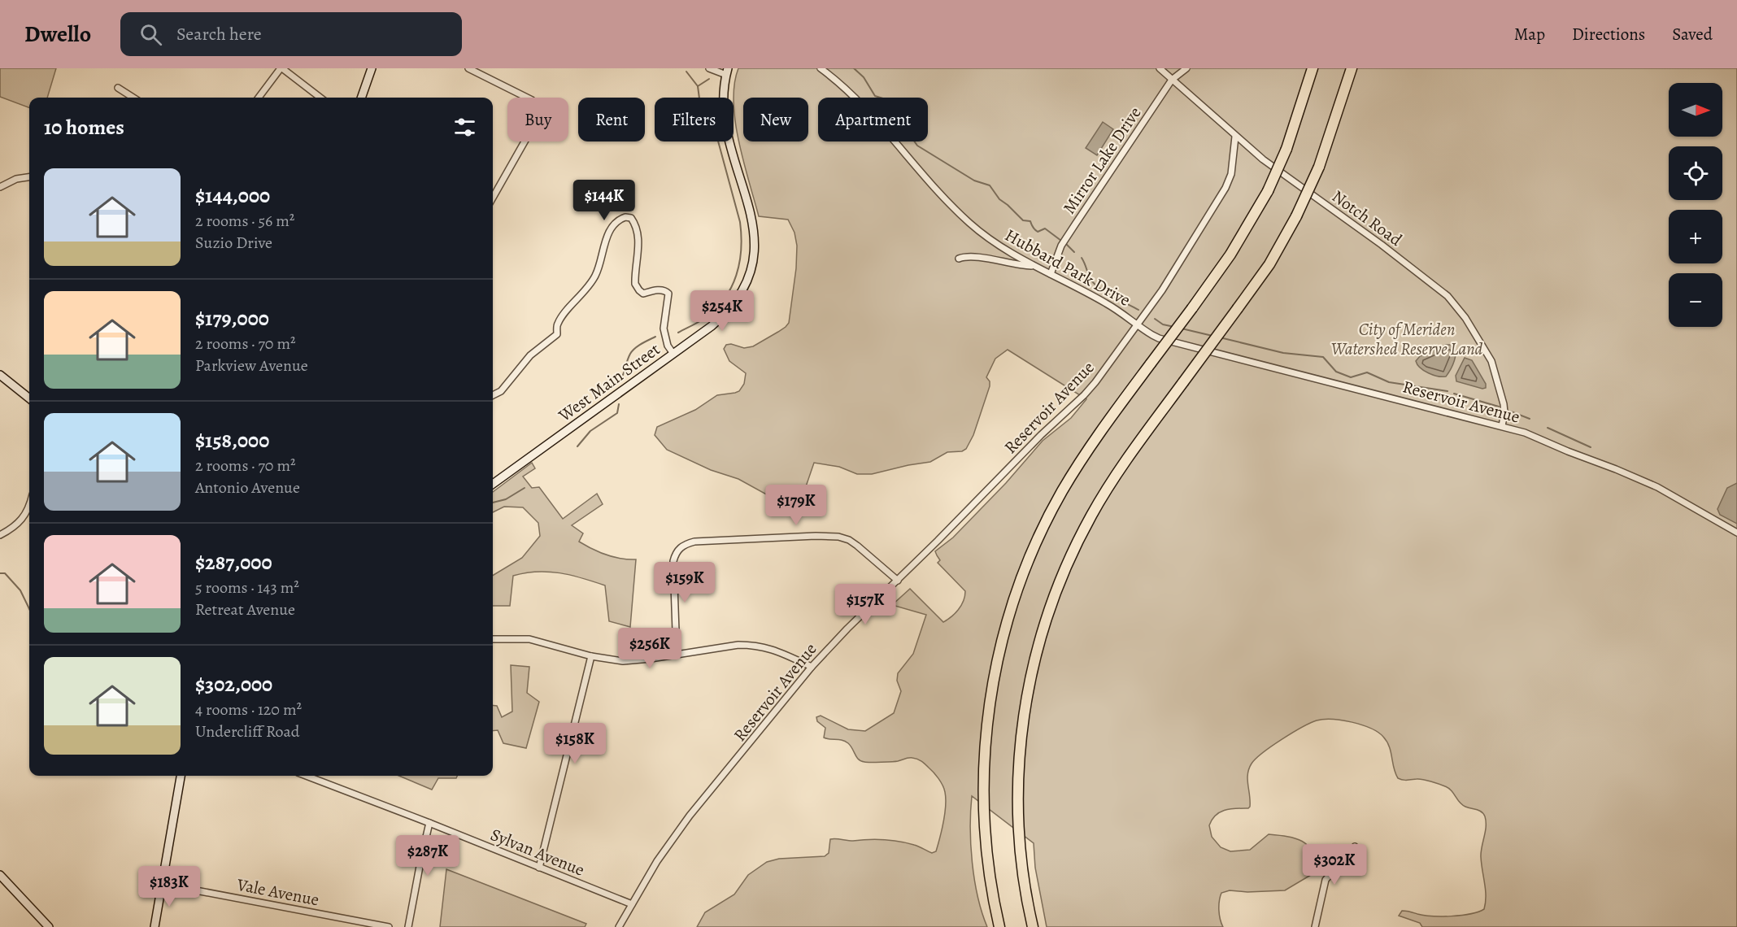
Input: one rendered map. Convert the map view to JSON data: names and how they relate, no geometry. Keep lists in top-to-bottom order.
{
  "streets": {
    "main road": ["West Main Street"],
    "street": [
      "Mirror Lake Drive",
      "Notch Road",
      "Hubbard Park Drive",
      "Reservoir Avenue",
      "Sylvan Avenue",
      "Vale Avenue"
    ]
  },
  "crossings": [
    ["Mirror Lake Drive", "Notch Road"],
    ["Mirror Lake Drive", "Hubbard Park Drive"],
    ["Notch Road", "Reservoir Avenue"],
    ["Hubbard Park Drive", "Reservoir Avenue"],
    ["Reservoir Avenue", "Sylvan Avenue"]
  ],
  "parks": ["City of Meriden Watershed Reserve Land"],
  "north": "right",
  "page": {
    "header": "Dwello",
    "search": "Search here",
    "nav": ["Map", "Directions", "Saved"],
    "map_buttons": ["+", "−"],
    "chip": [
      "Buy",
      "Rent",
      "Filters",
      "New",
      "Apartment"
    ],
    "heading": "10 homes",
    "list": [
      {
        "name": "$144,000",
        "note": "2 rooms · 56 m² · Suzio Drive"
      },
      {
        "name": "$179,000",
        "note": "2 rooms · 70 m² · Parkview Avenue"
      },
      {
        "name": "$158,000",
        "note": "2 rooms · 70 m² · Antonio Avenue"
      },
      {
        "name": "$287,000",
        "note": "5 rooms · 143 m² · Retreat Avenue"
      },
      {
        "name": "$302,000",
        "note": "4 rooms · 120 m² · Undercliff Road"
      }
    ],
    "price": [
      "$144K",
      "$254K",
      "$179K",
      "$159K",
      "$157K",
      "$256K",
      "$158K",
      "$287K",
      "$302K",
      "$183K"
    ]
  }
}
